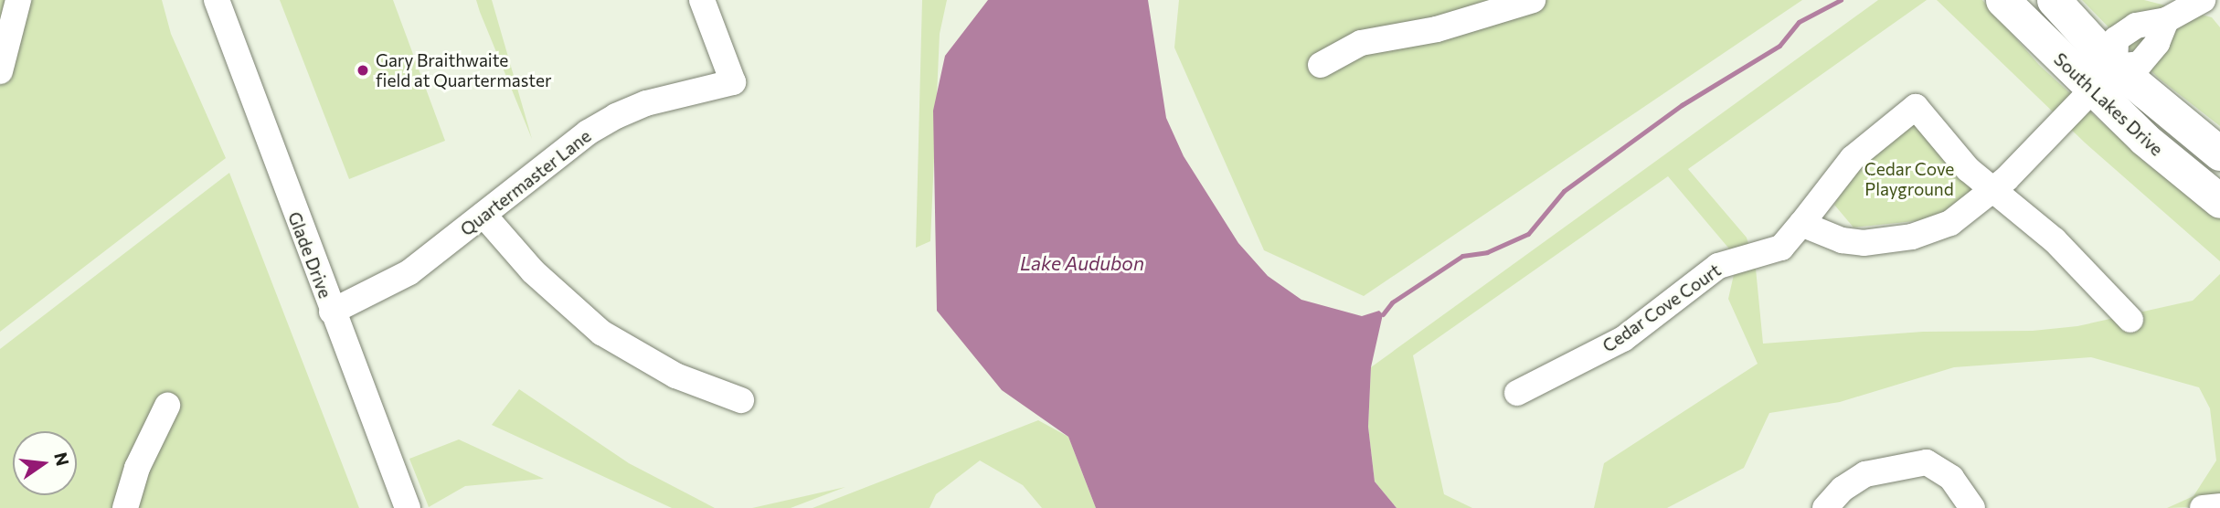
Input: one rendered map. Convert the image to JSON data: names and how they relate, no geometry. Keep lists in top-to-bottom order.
{
  "streets": {
    "main road": ["South Lakes Drive"],
    "street": ["Quartermaster Lane", "Glade Drive", "Cedar Cove Court"]
  },
  "crossings": [
    ["Quartermaster Lane", "Glade Drive"]
  ],
  "water": ["Lake Audubon"],
  "parks": ["Cedar Cove Playground"],
  "places": ["Gary Braithwaite field at Quartermaster"],
  "north": "right"
}
